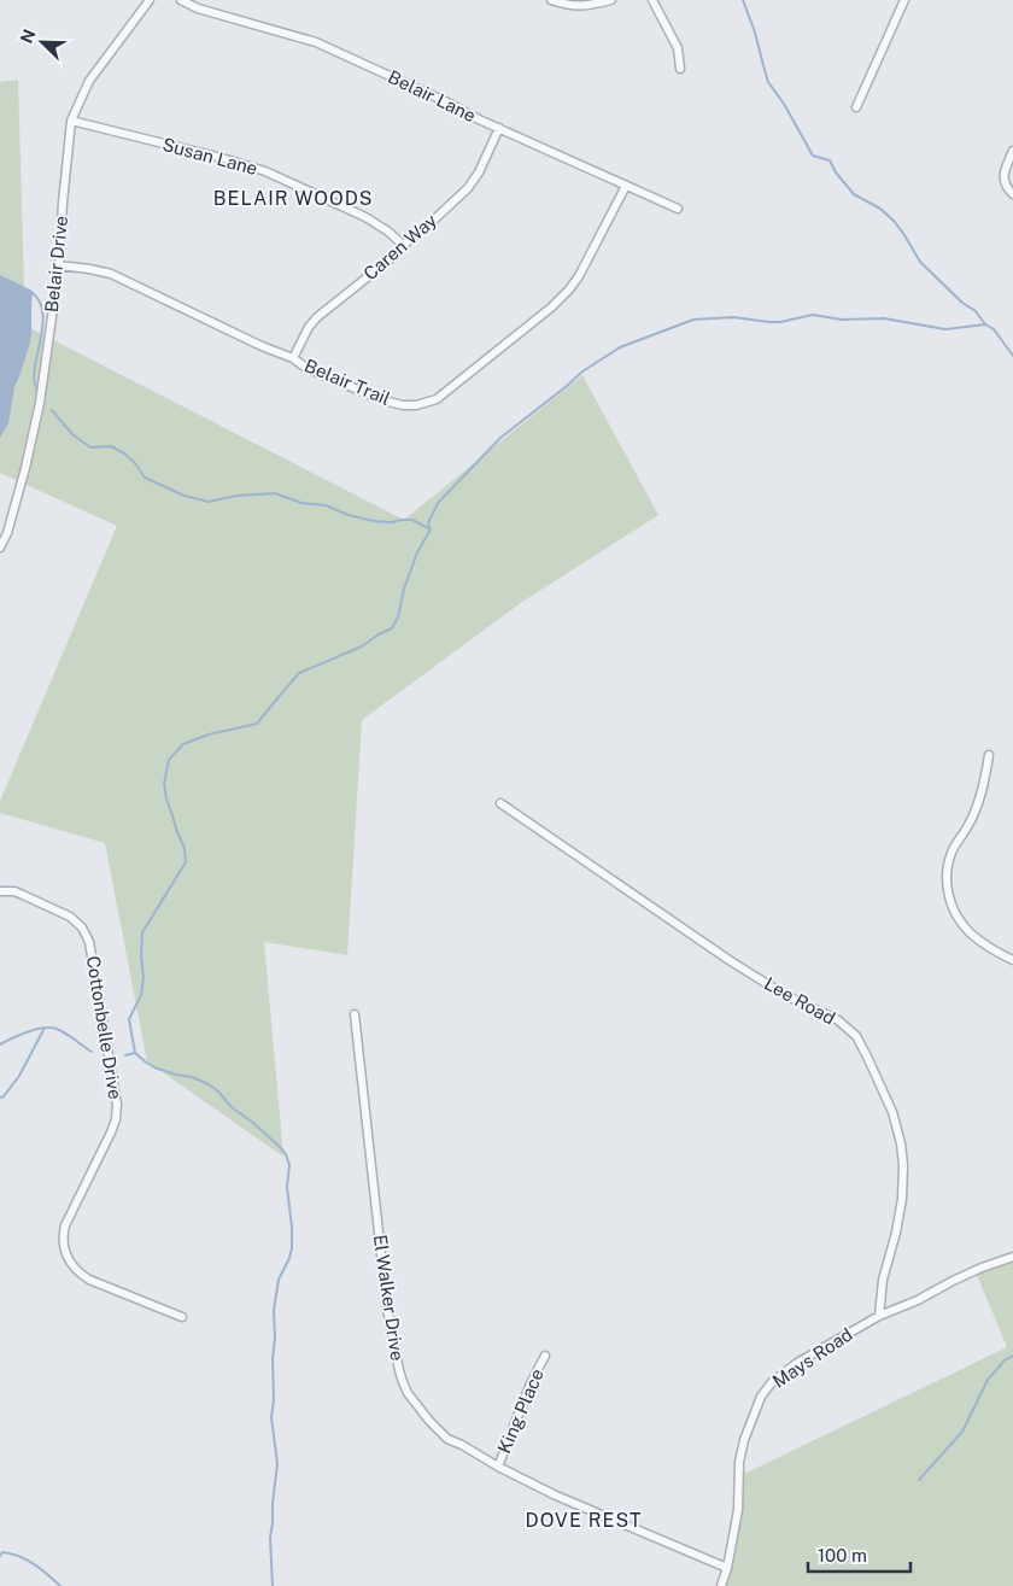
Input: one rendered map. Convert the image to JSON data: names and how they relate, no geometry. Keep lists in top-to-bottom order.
{
  "streets": {
    "street": [
      "Belair Lane",
      "Susan Lane",
      "Caren Way",
      "Belair Drive",
      "Belair Trail",
      "Lee Road",
      "Cottonbelle Drive",
      "El Walker Drive",
      "Mays Road",
      "King Place"
    ]
  },
  "crossings": [
    ["Belair Lane", "Caren Way"],
    ["Belair Lane", "Belair Trail"],
    ["Susan Lane", "Caren Way"],
    ["Susan Lane", "Belair Drive"],
    ["Caren Way", "Belair Trail"],
    ["Belair Drive", "Belair Trail"],
    ["Lee Road", "Mays Road"],
    ["El Walker Drive", "Mays Road"],
    ["El Walker Drive", "King Place"]
  ],
  "districts": ["BELAIR WOODS", "DOVE REST"],
  "scale_bar": "100 m",
  "north": "top left"
}
